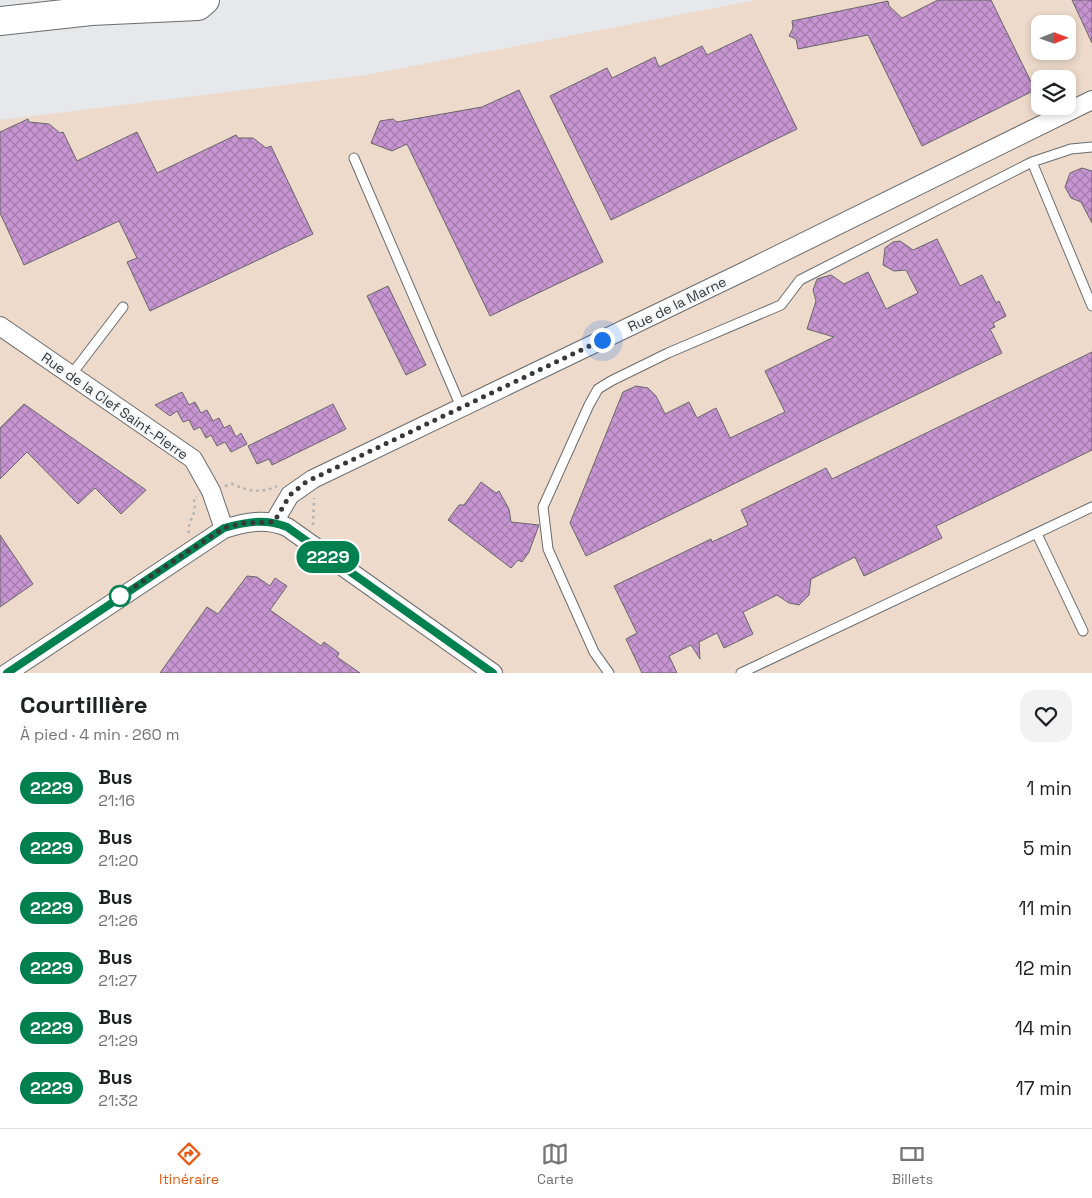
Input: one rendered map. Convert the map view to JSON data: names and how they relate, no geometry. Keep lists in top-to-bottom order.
{
  "streets": {
    "street": ["Rue de la Marne", "Rue de la Clef Saint-Pierre"]
  },
  "lines": ["bus line 2229"],
  "north": "right",
  "page": {
    "on_map": "2229",
    "heading": ["Courtillière", "À pied · 4 min · 260 m"],
    "list": [
      {
        "mark": "2229",
        "name": "Bus",
        "note": "21:16",
        "value": "1 min"
      },
      {
        "mark": "2229",
        "name": "Bus",
        "note": "21:20",
        "value": "5 min"
      },
      {
        "mark": "2229",
        "name": "Bus",
        "note": "21:26",
        "value": "11 min"
      },
      {
        "mark": "2229",
        "name": "Bus",
        "note": "21:27",
        "value": "12 min"
      },
      {
        "mark": "2229",
        "name": "Bus",
        "note": "21:29",
        "value": "14 min"
      },
      {
        "mark": "2229",
        "name": "Bus",
        "note": "21:32",
        "value": "17 min"
      }
    ],
    "tabs": ["Itinéraire", "Carte", "Billets"]
  }
}
